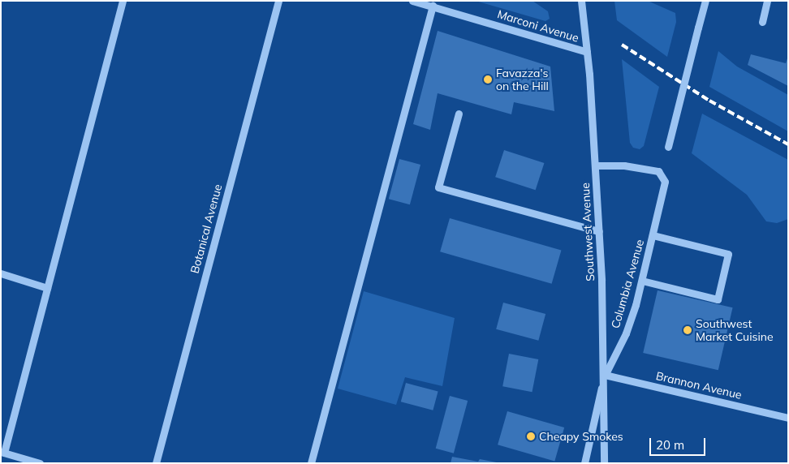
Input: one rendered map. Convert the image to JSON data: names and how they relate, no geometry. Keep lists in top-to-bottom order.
{
  "streets": {
    "street": [
      "Marconi Avenue",
      "Botanical Avenue",
      "Southwest Avenue",
      "Columbia Avenue",
      "Brannon Avenue"
    ]
  },
  "crossings": [
    ["Marconi Avenue", "Southwest Avenue"],
    ["Southwest Avenue", "Columbia Avenue"],
    ["Southwest Avenue", "Brannon Avenue"],
    ["Columbia Avenue", "Brannon Avenue"]
  ],
  "places": ["Favazza's on the Hill", "Southwest Market Cuisine", "Cheapy Smokes"],
  "scale_bar": "20 m"
}
